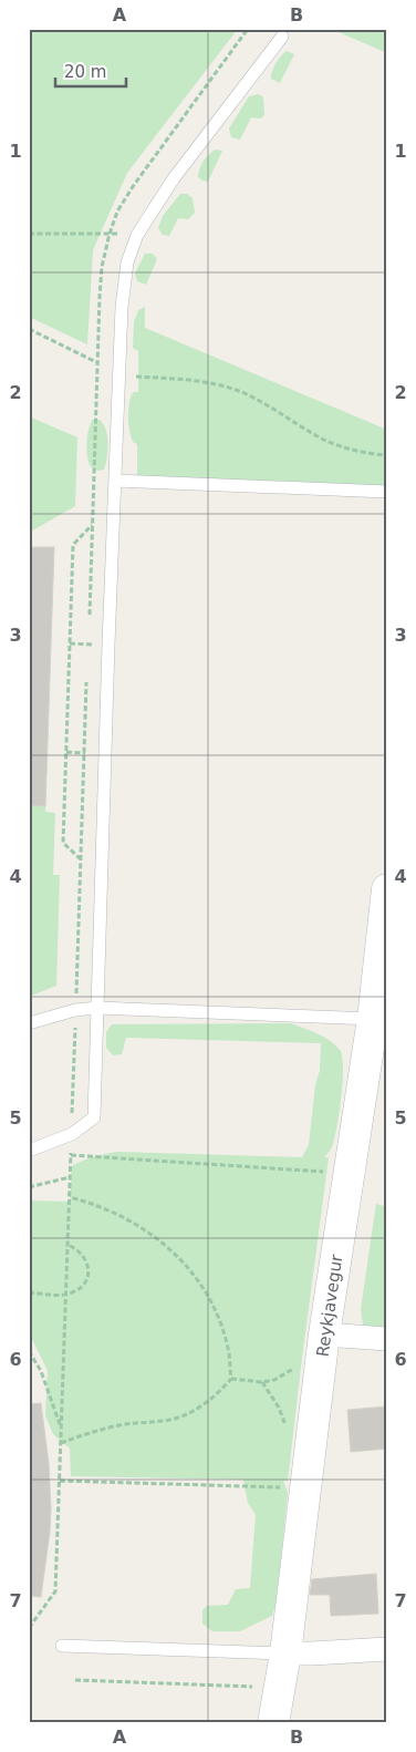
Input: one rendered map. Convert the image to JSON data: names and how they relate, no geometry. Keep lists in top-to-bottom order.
{
  "streets": {
    "street": ["Reykjavegur"]
  },
  "scale_bar": "20 m",
  "grid": {
    "columns": ["A", "B"],
    "rows": [
      "1",
      "2",
      "3",
      "4",
      "5",
      "6",
      "7"
    ]
  }
}
